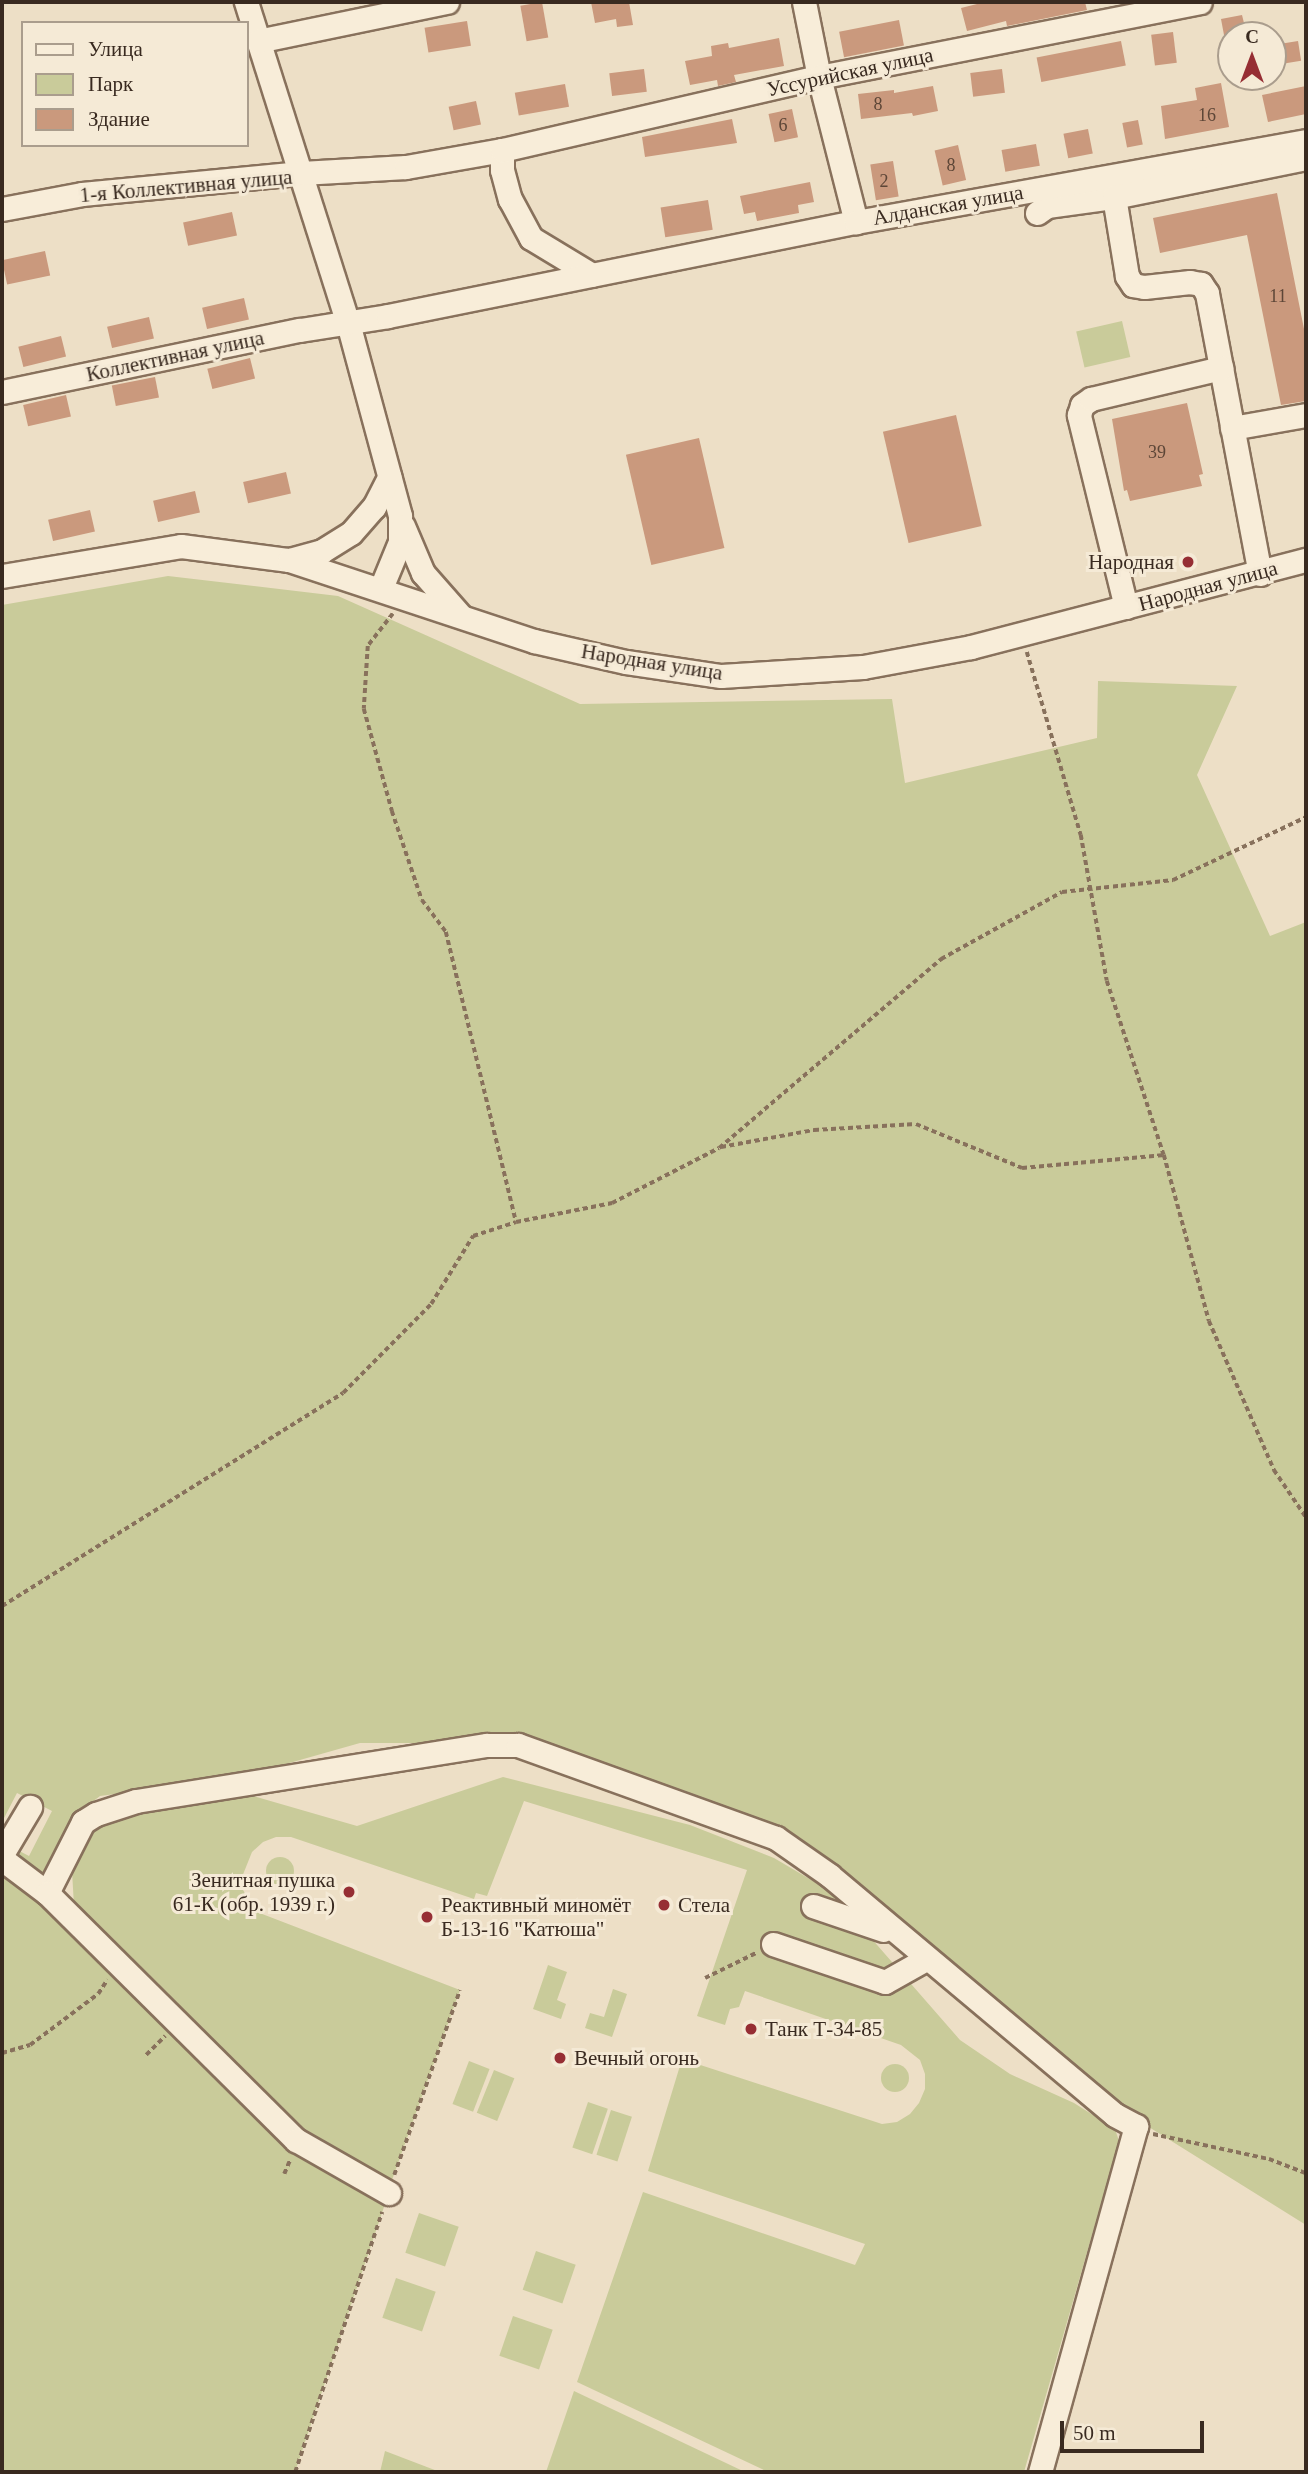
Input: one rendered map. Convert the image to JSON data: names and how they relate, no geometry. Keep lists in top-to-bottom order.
{
  "streets": {
    "street": [
      "Уссурийская улица",
      "1-я Коллективная улица",
      "Алданская улица",
      "Коллективная улица",
      "Народная улица"
    ]
  },
  "crossings": [
    ["Уссурийская улица", "1-я Коллективная улица"],
    ["1-я Коллективная улица", "Алданская улица"],
    ["1-я Коллективная улица", "Коллективная улица"],
    ["1-я Коллективная улица", "Народная улица"],
    ["Алданская улица", "Коллективная улица"]
  ],
  "places": [
    "Народная",
    "Зенитная пушка 61-К (обр. 1939 г.)",
    "Стела",
    "Реактивный миномёт Б-13-16 \"Катюша\"",
    "Танк Т-34-85",
    "Вечный огонь"
  ],
  "house_numbers": [
    "8",
    "16",
    "6",
    "8",
    "2",
    "11",
    "39"
  ],
  "legend": ["Улица", "Парк", "Здание"],
  "scale_bar": "50 m",
  "north": "top"
}
